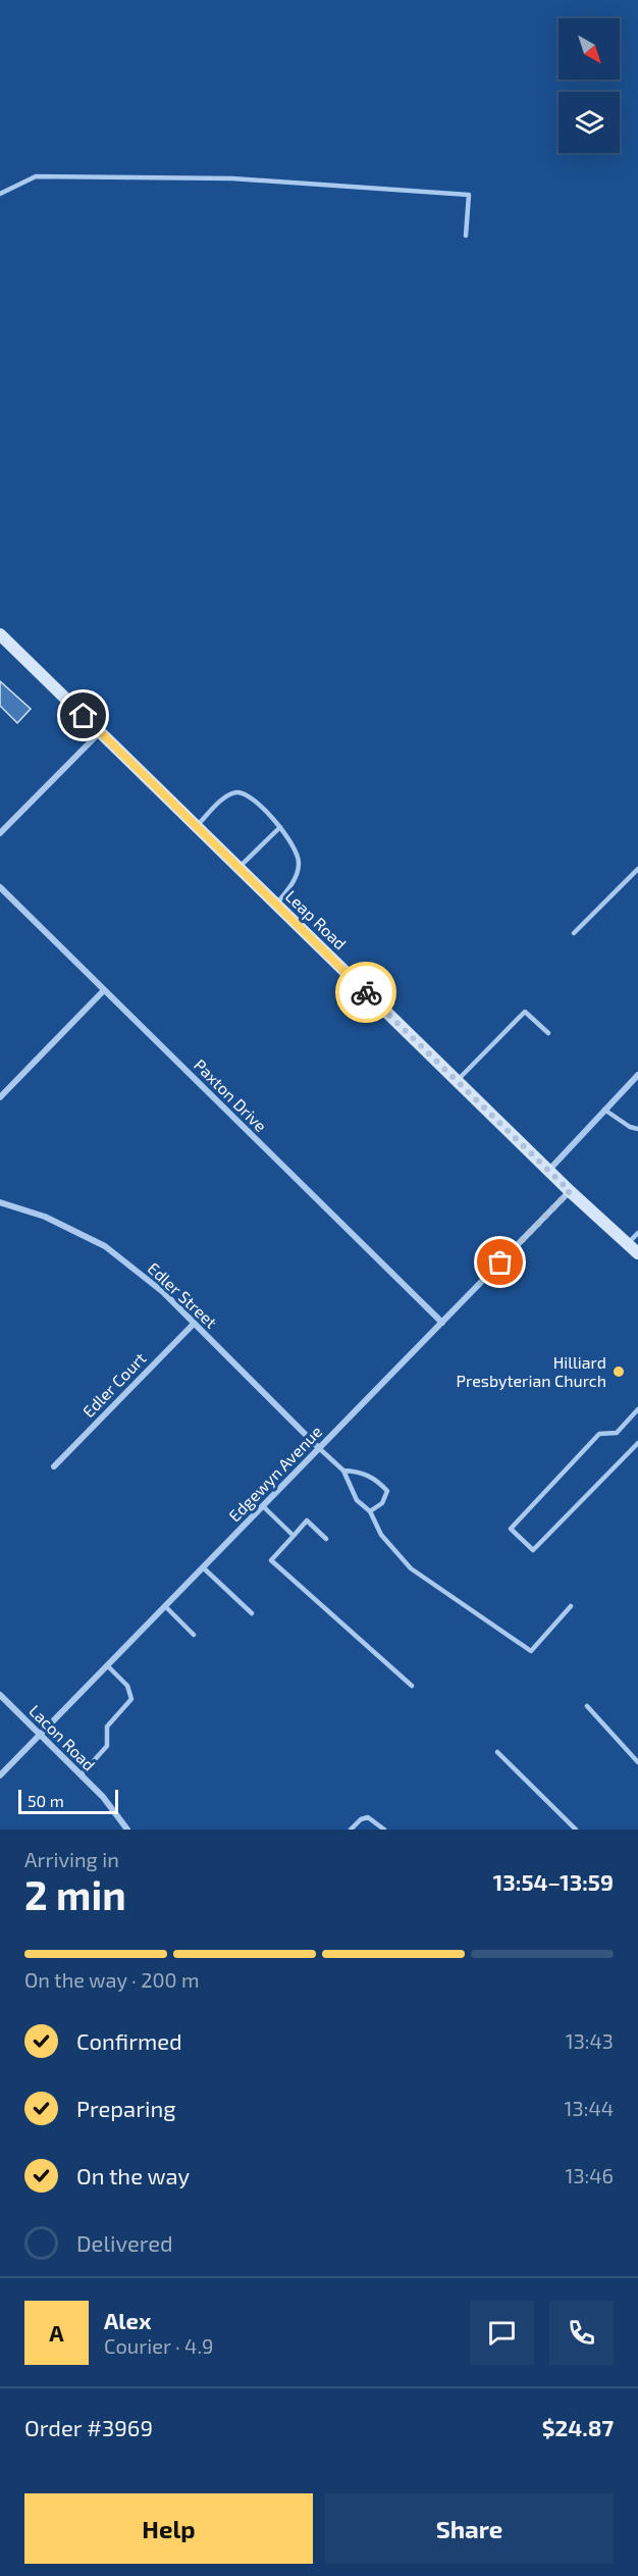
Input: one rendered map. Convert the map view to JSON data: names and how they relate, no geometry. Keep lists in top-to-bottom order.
{
  "streets": {
    "street": [
      "Leap Road",
      "Paxton Drive",
      "Edler Street",
      "Edler Court",
      "Edgewyn Avenue",
      "Lacon Road"
    ]
  },
  "crossings": [
    ["Leap Road", "Edgewyn Avenue"],
    ["Paxton Drive", "Edgewyn Avenue"],
    ["Edler Street", "Edler Court"],
    ["Edler Street", "Edgewyn Avenue"],
    ["Edgewyn Avenue", "Lacon Road"]
  ],
  "places": ["Hilliard Presbyterian Church"],
  "scale_bar": "50 m",
  "north": "bottom right",
  "page": {
    "scale": "50 m",
    "heading": ["2 min", "Arriving in", "13:54–13:59"],
    "panel": [
      "Alex",
      "Courier · 4.9",
      "Order #3969",
      "$24.87"
    ],
    "bar": "On the way · 200 m",
    "list": [
      ["Confirmed", "13:43"],
      ["Preparing", "13:44"],
      ["On the way", "13:46"],
      "Delivered"
    ],
    "round": "A",
    "buttons": ["Help", "Share"]
  }
}
